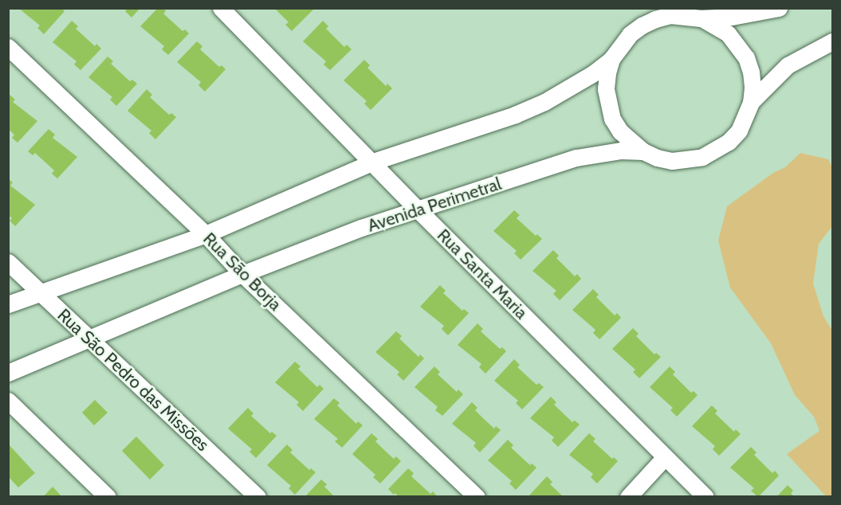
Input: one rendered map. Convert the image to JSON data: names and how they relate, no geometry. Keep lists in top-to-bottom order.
{
  "streets": {
    "street": [
      "Avenida Perimetral",
      "Rua São Borja",
      "Rua Santa Maria",
      "Rua São Pedro das Missões"
    ]
  },
  "crossings": [
    ["Avenida Perimetral", "Rua São Borja"],
    ["Avenida Perimetral", "Rua Santa Maria"],
    ["Avenida Perimetral", "Rua São Pedro das Missões"]
  ]
}
